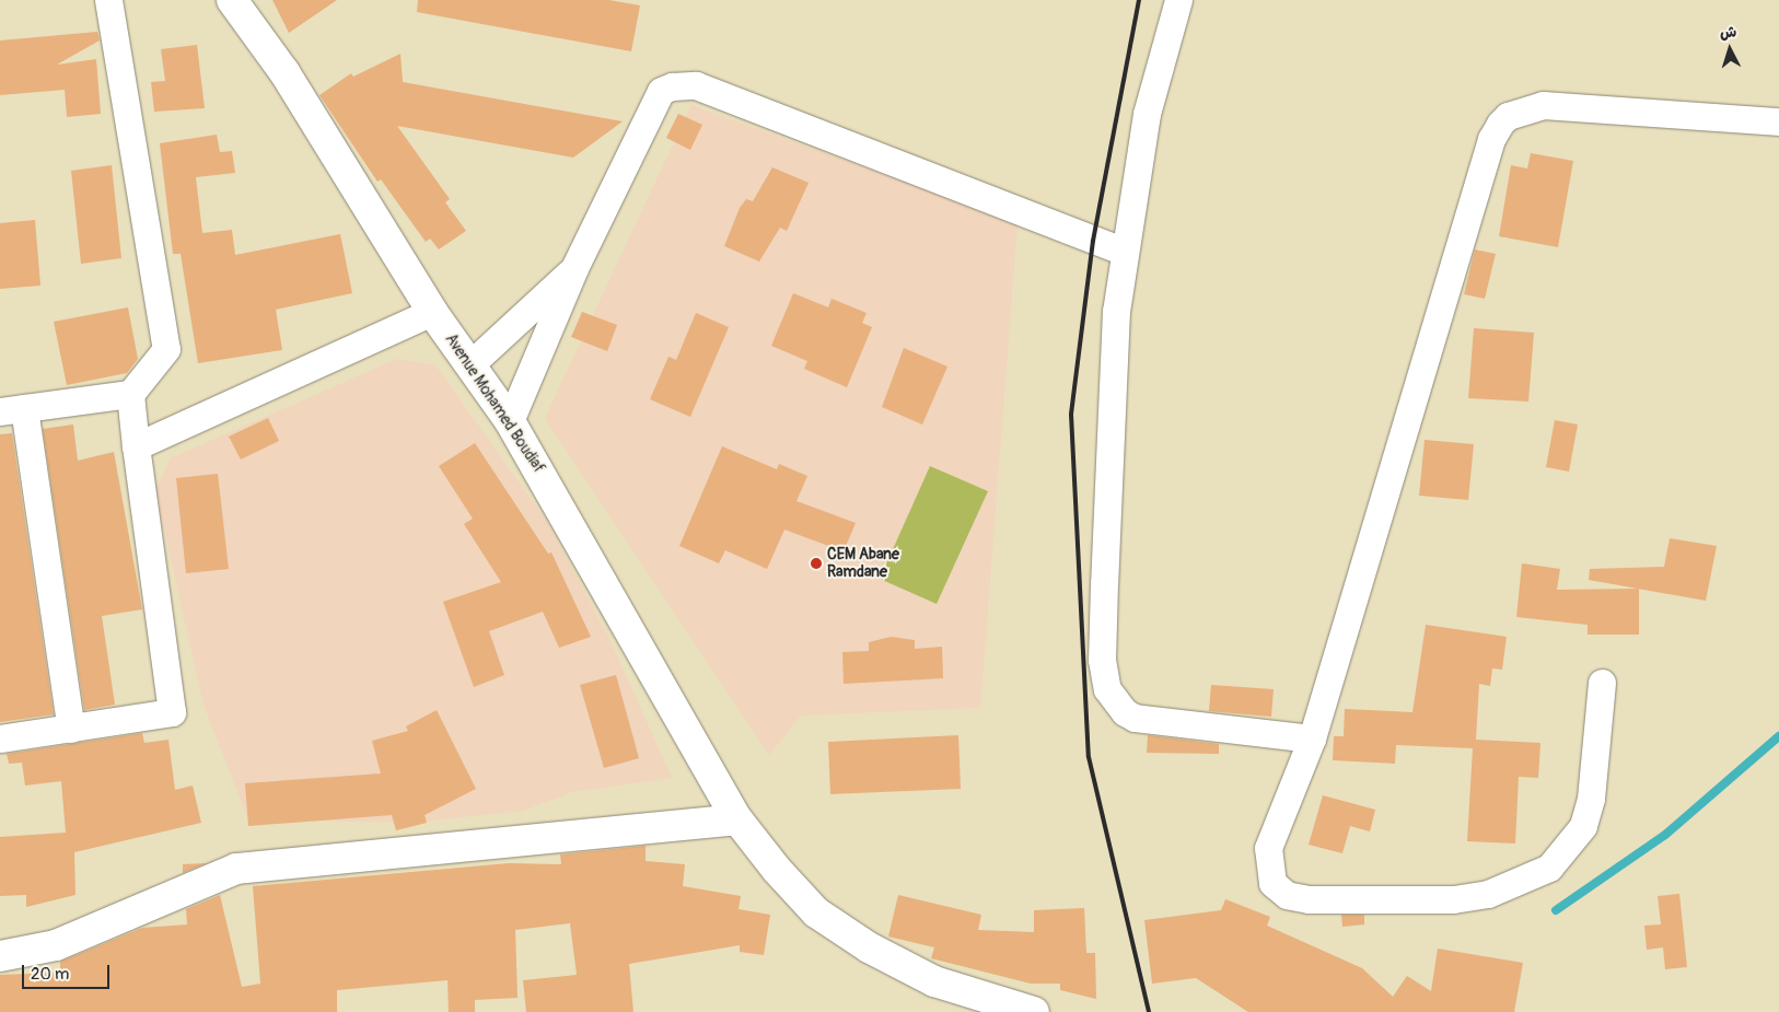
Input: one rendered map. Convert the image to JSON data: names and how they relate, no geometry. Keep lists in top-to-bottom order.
{
  "streets": {
    "street": ["Avenue Mohamed Boudiaf"]
  },
  "places": ["CEM Abane Ramdane"],
  "scale_bar": "20 m",
  "north": "top"
}
